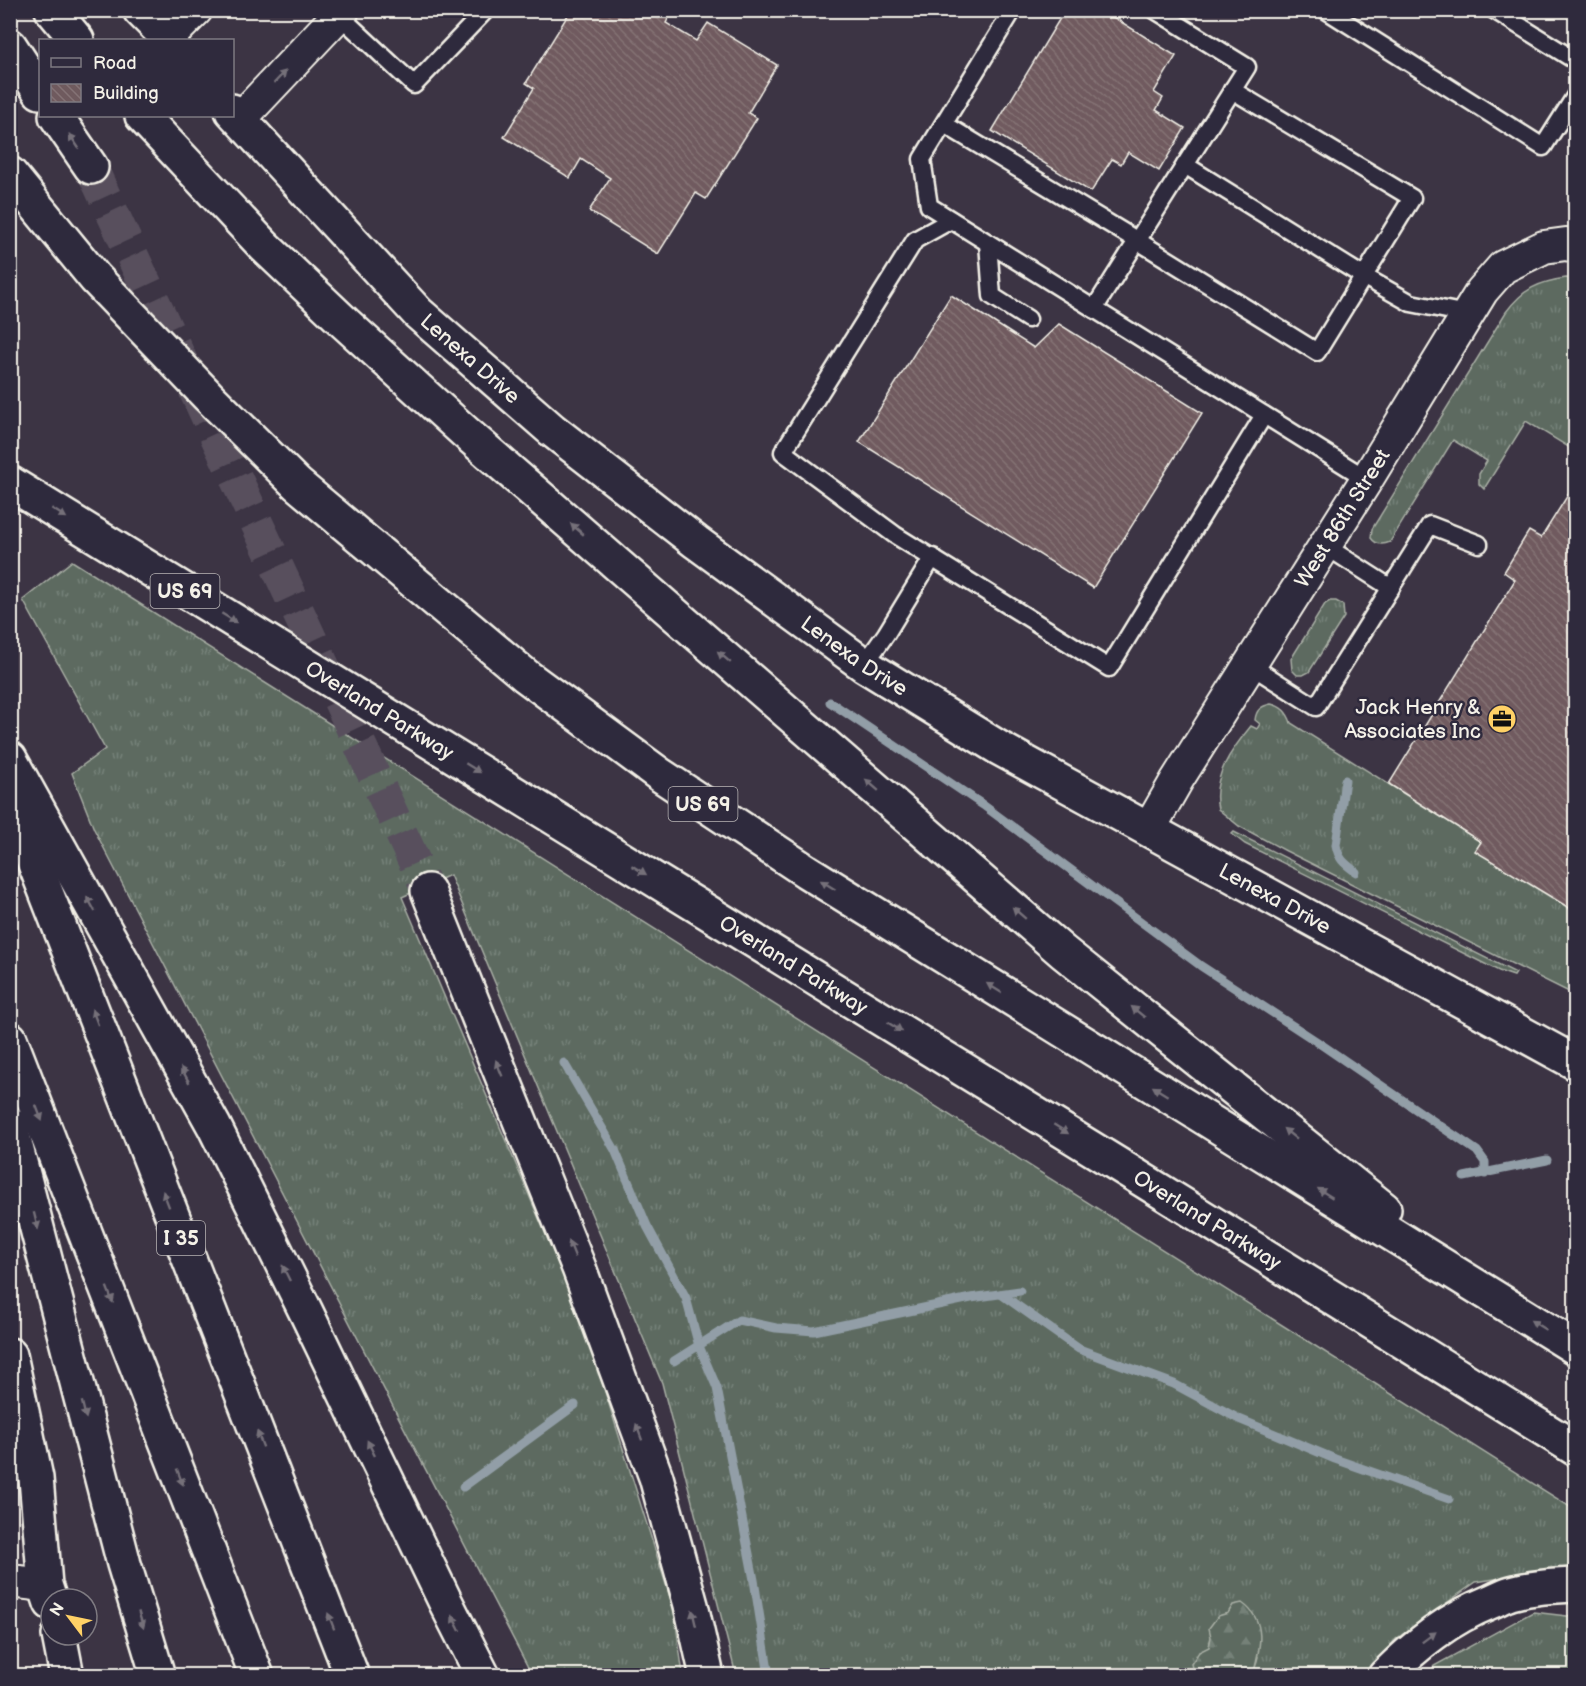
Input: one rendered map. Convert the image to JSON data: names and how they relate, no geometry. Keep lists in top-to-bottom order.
{
  "streets": {
    "main road": [
      "Lenexa Drive",
      "US 69",
      "Overland Parkway",
      "I 35"
    ],
    "street": ["West 86th Street"]
  },
  "crossings": [
    ["Lenexa Drive", "West 86th Street"]
  ],
  "places": {
    "office": ["Jack Henry & Associates Inc"]
  },
  "legend": ["Road", "Building"],
  "north": "top left"
}
